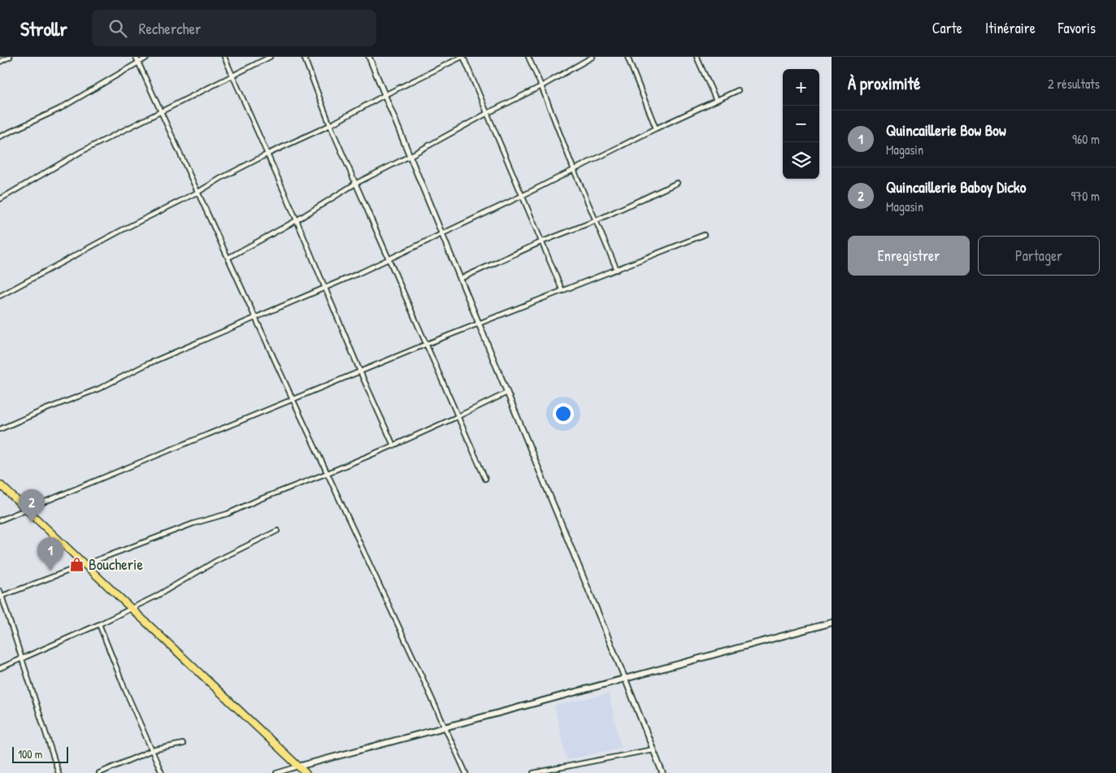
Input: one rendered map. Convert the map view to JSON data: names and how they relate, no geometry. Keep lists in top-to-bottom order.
{
  "places": {
    "shop": ["Boucherie"]
  },
  "scale_bar": "100 m",
  "page": {
    "header": "Strollr",
    "search": "Rechercher",
    "nav": ["Carte", "Itinéraire", "Favoris"],
    "heading": ["À proximité", "2 résultats"],
    "map_buttons": ["+", "−"],
    "list": [
      {
        "mark": "1",
        "name": "Quincaillerie Bow Bow",
        "note": "Magasin",
        "value": "960 m"
      },
      {
        "mark": "2",
        "name": "Quincaillerie Baboy Dicko",
        "note": "Magasin",
        "value": "970 m"
      }
    ],
    "buttons": ["Enregistrer", "Partager"],
    "pins": ["2", "1"],
    "scale": "100 m"
  }
}
